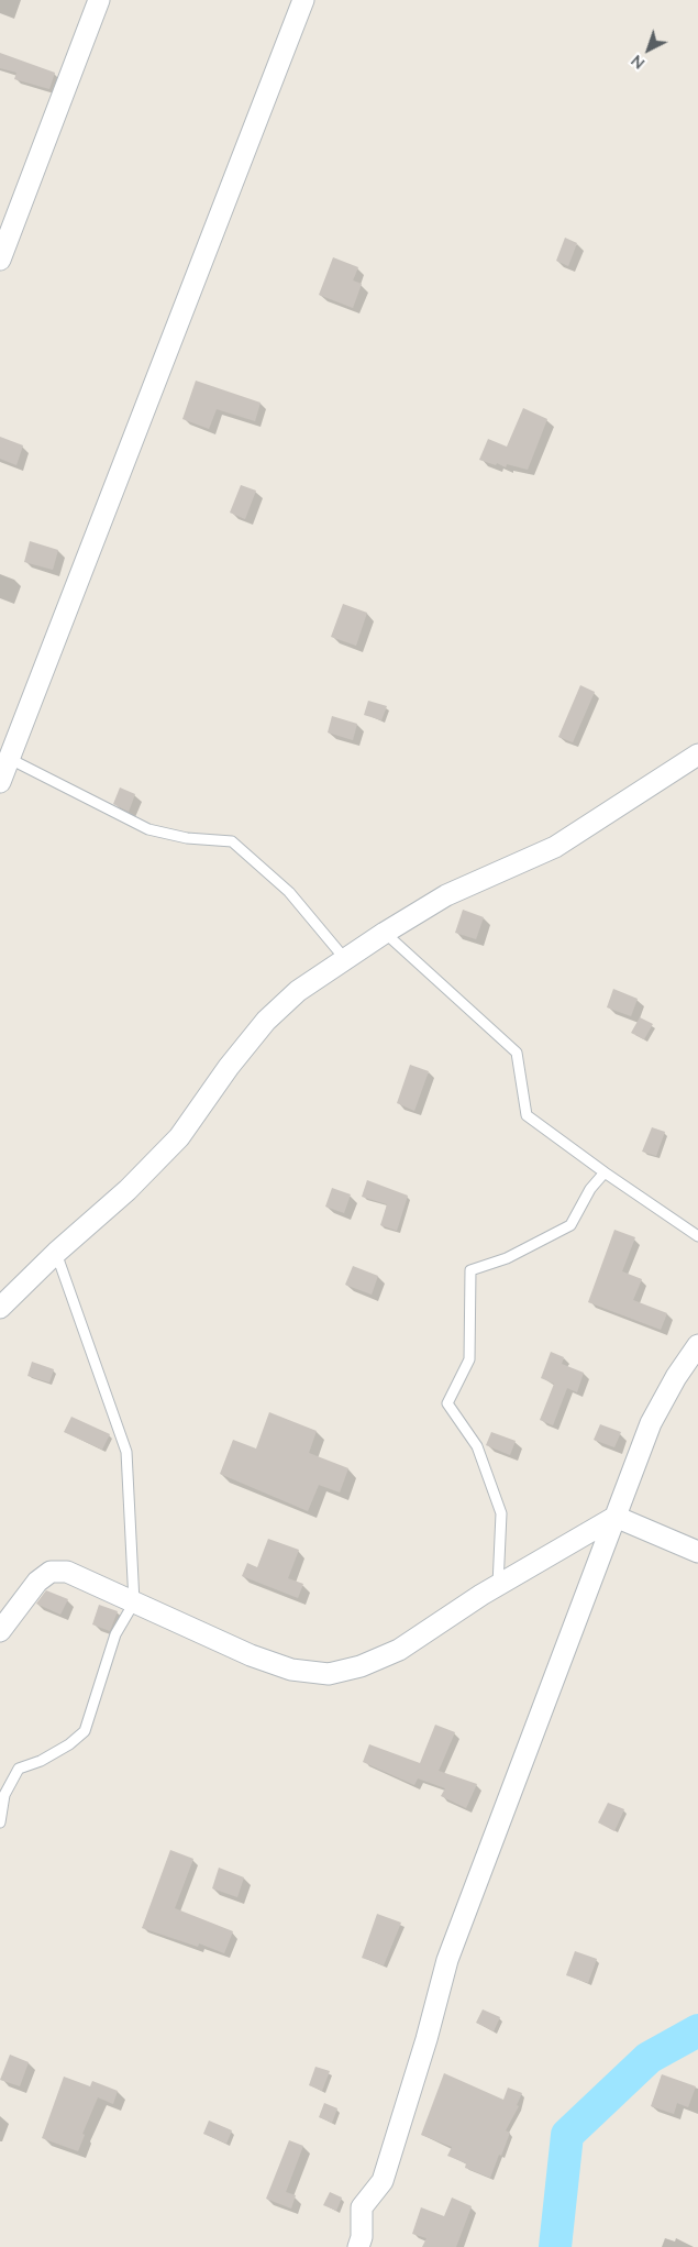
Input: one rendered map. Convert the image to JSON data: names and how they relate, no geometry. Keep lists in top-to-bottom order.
{
  "north": "bottom left"
}
